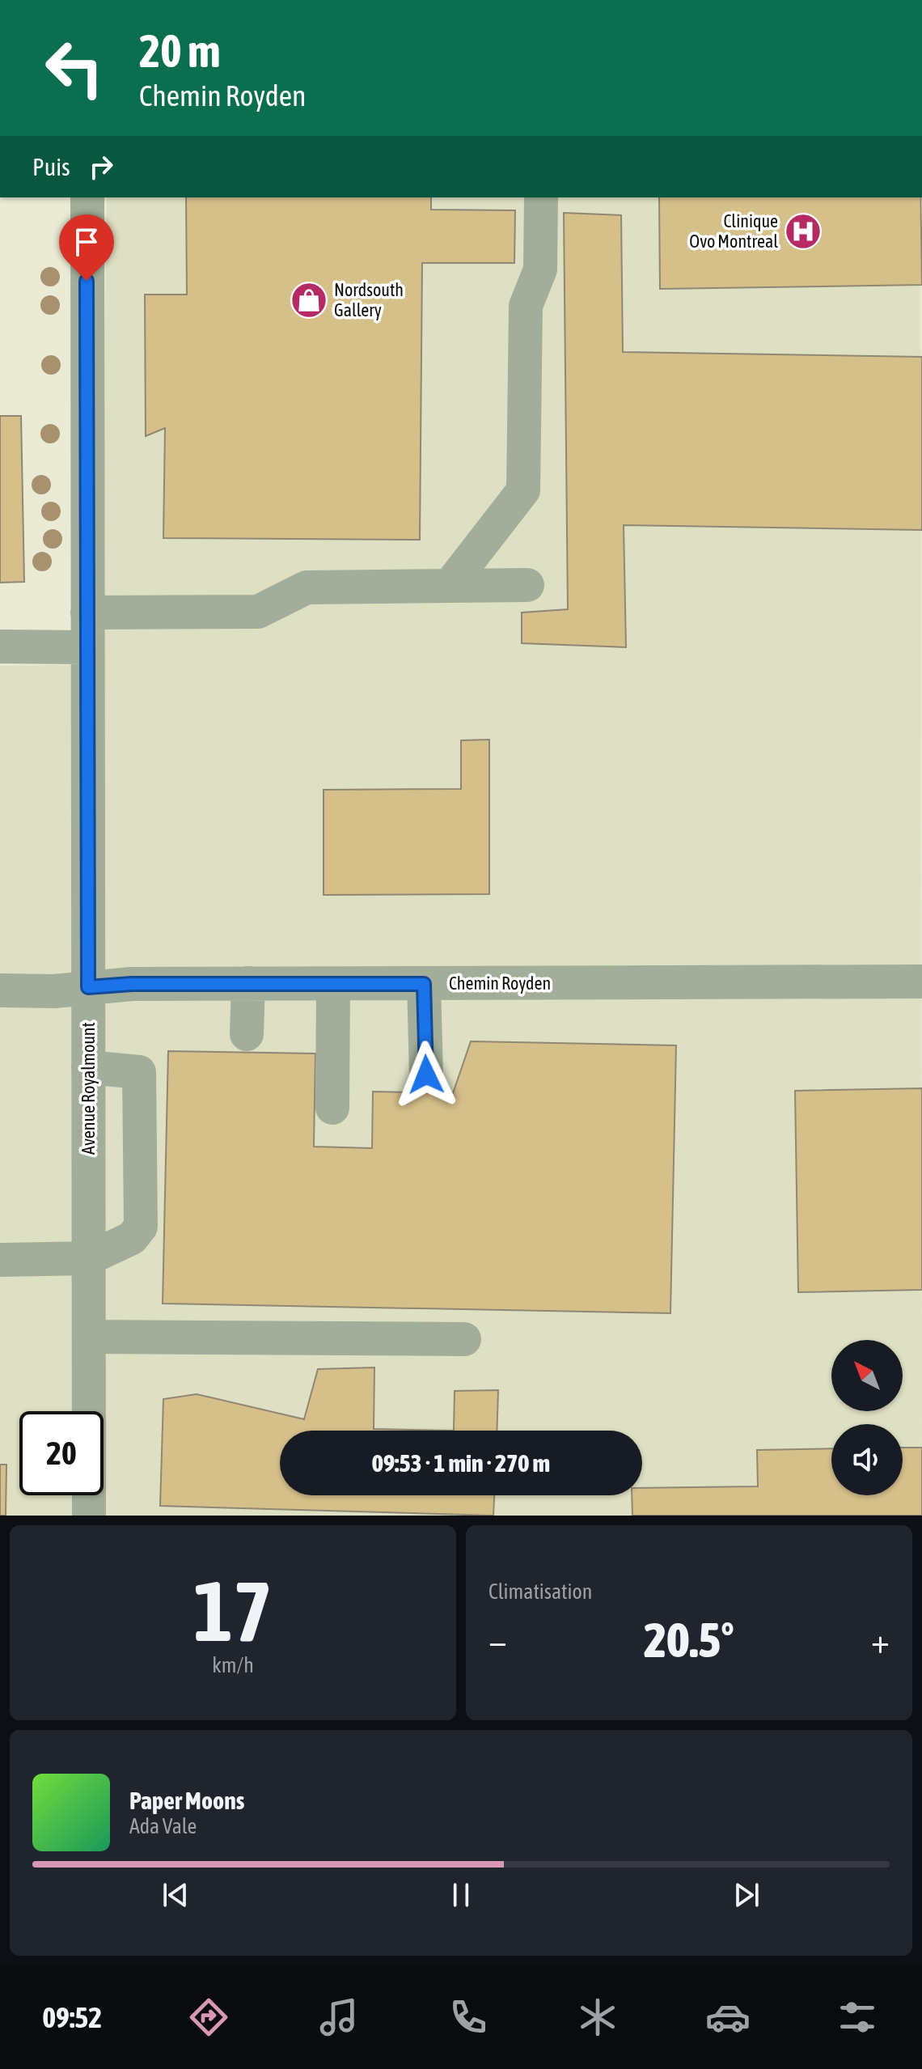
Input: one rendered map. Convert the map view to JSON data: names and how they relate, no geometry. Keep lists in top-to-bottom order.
{
  "streets": {
    "street": ["Chemin Royden", "Avenue Royalmount"]
  },
  "crossings": [
    ["Chemin Royden", "Avenue Royalmount"]
  ],
  "places": {
    "hospital": ["Clinique Ovo Montreal"],
    "shop": ["Nordsouth Gallery"]
  },
  "north": "top left",
  "page": {
    "turn": ["20 m", "Chemin Royden"],
    "then": "Puis",
    "limit": "20",
    "trip": "09:53 · 1 min · 270 m",
    "tile": [
      ["17", "km/h"],
      "Climatisation"
    ],
    "heat": ["−", "20.5°", "+"],
    "song": ["Paper Moons", "Ada Vale"],
    "tabs": "09:52"
  }
}
